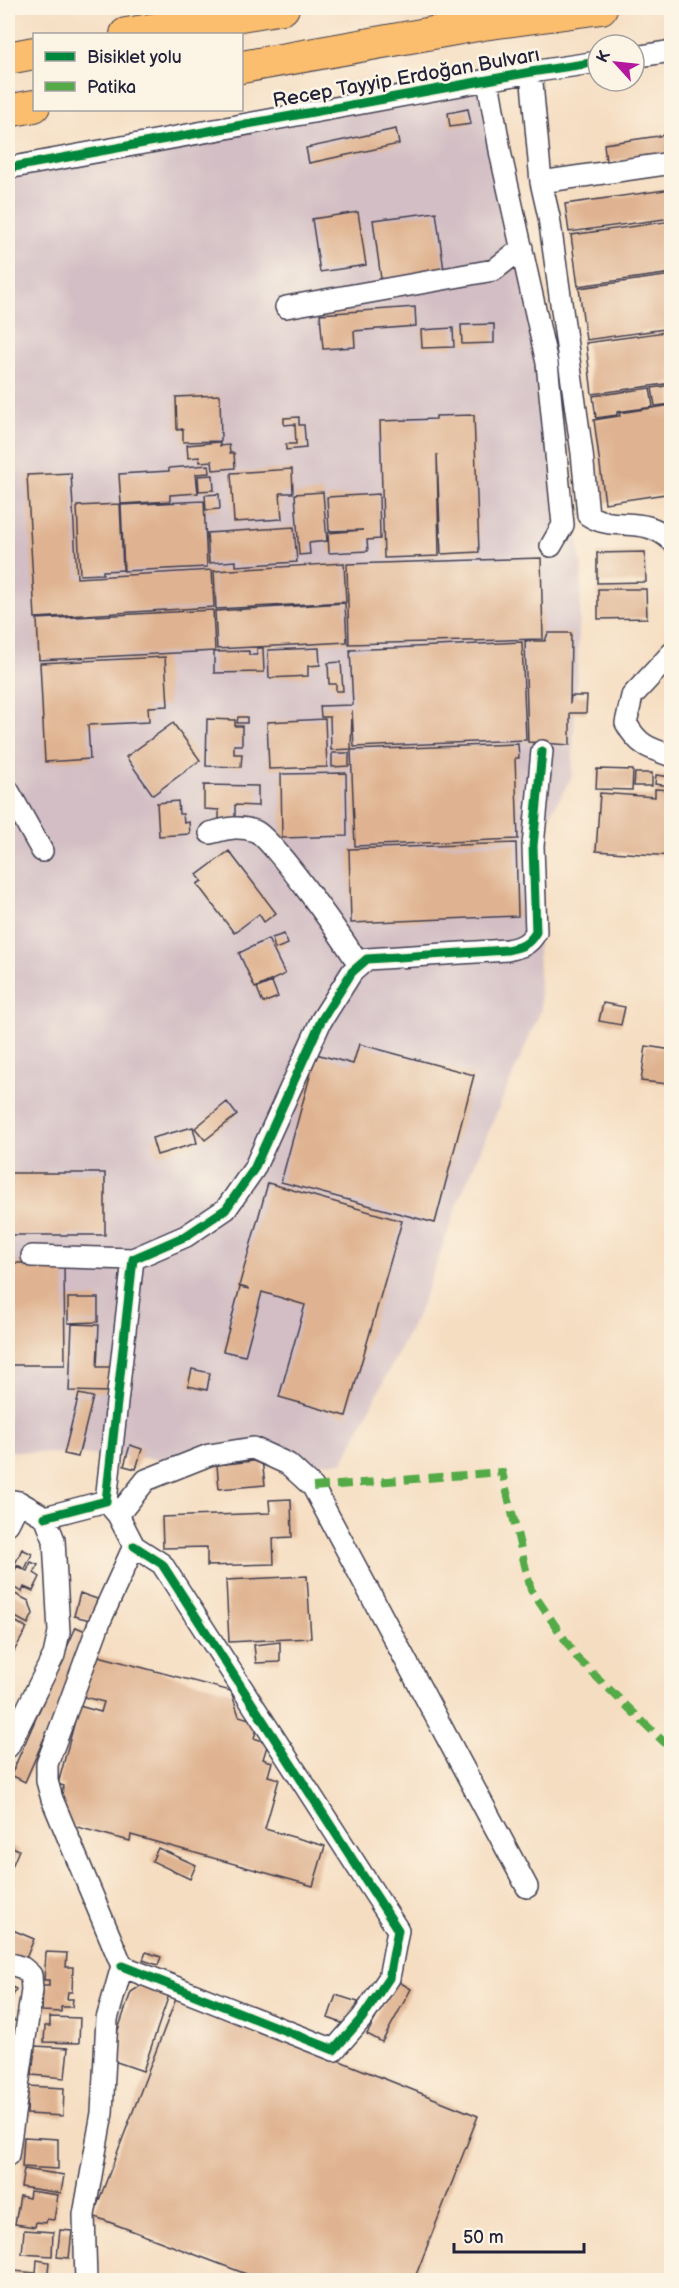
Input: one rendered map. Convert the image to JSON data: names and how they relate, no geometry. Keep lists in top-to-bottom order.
{
  "streets": {
    "highway": ["Recep Tayyip Erdoğan Bulvarı"]
  },
  "legend": ["Bisiklet yolu", "Patika"],
  "scale_bar": "50 m",
  "north": "top left"
}
